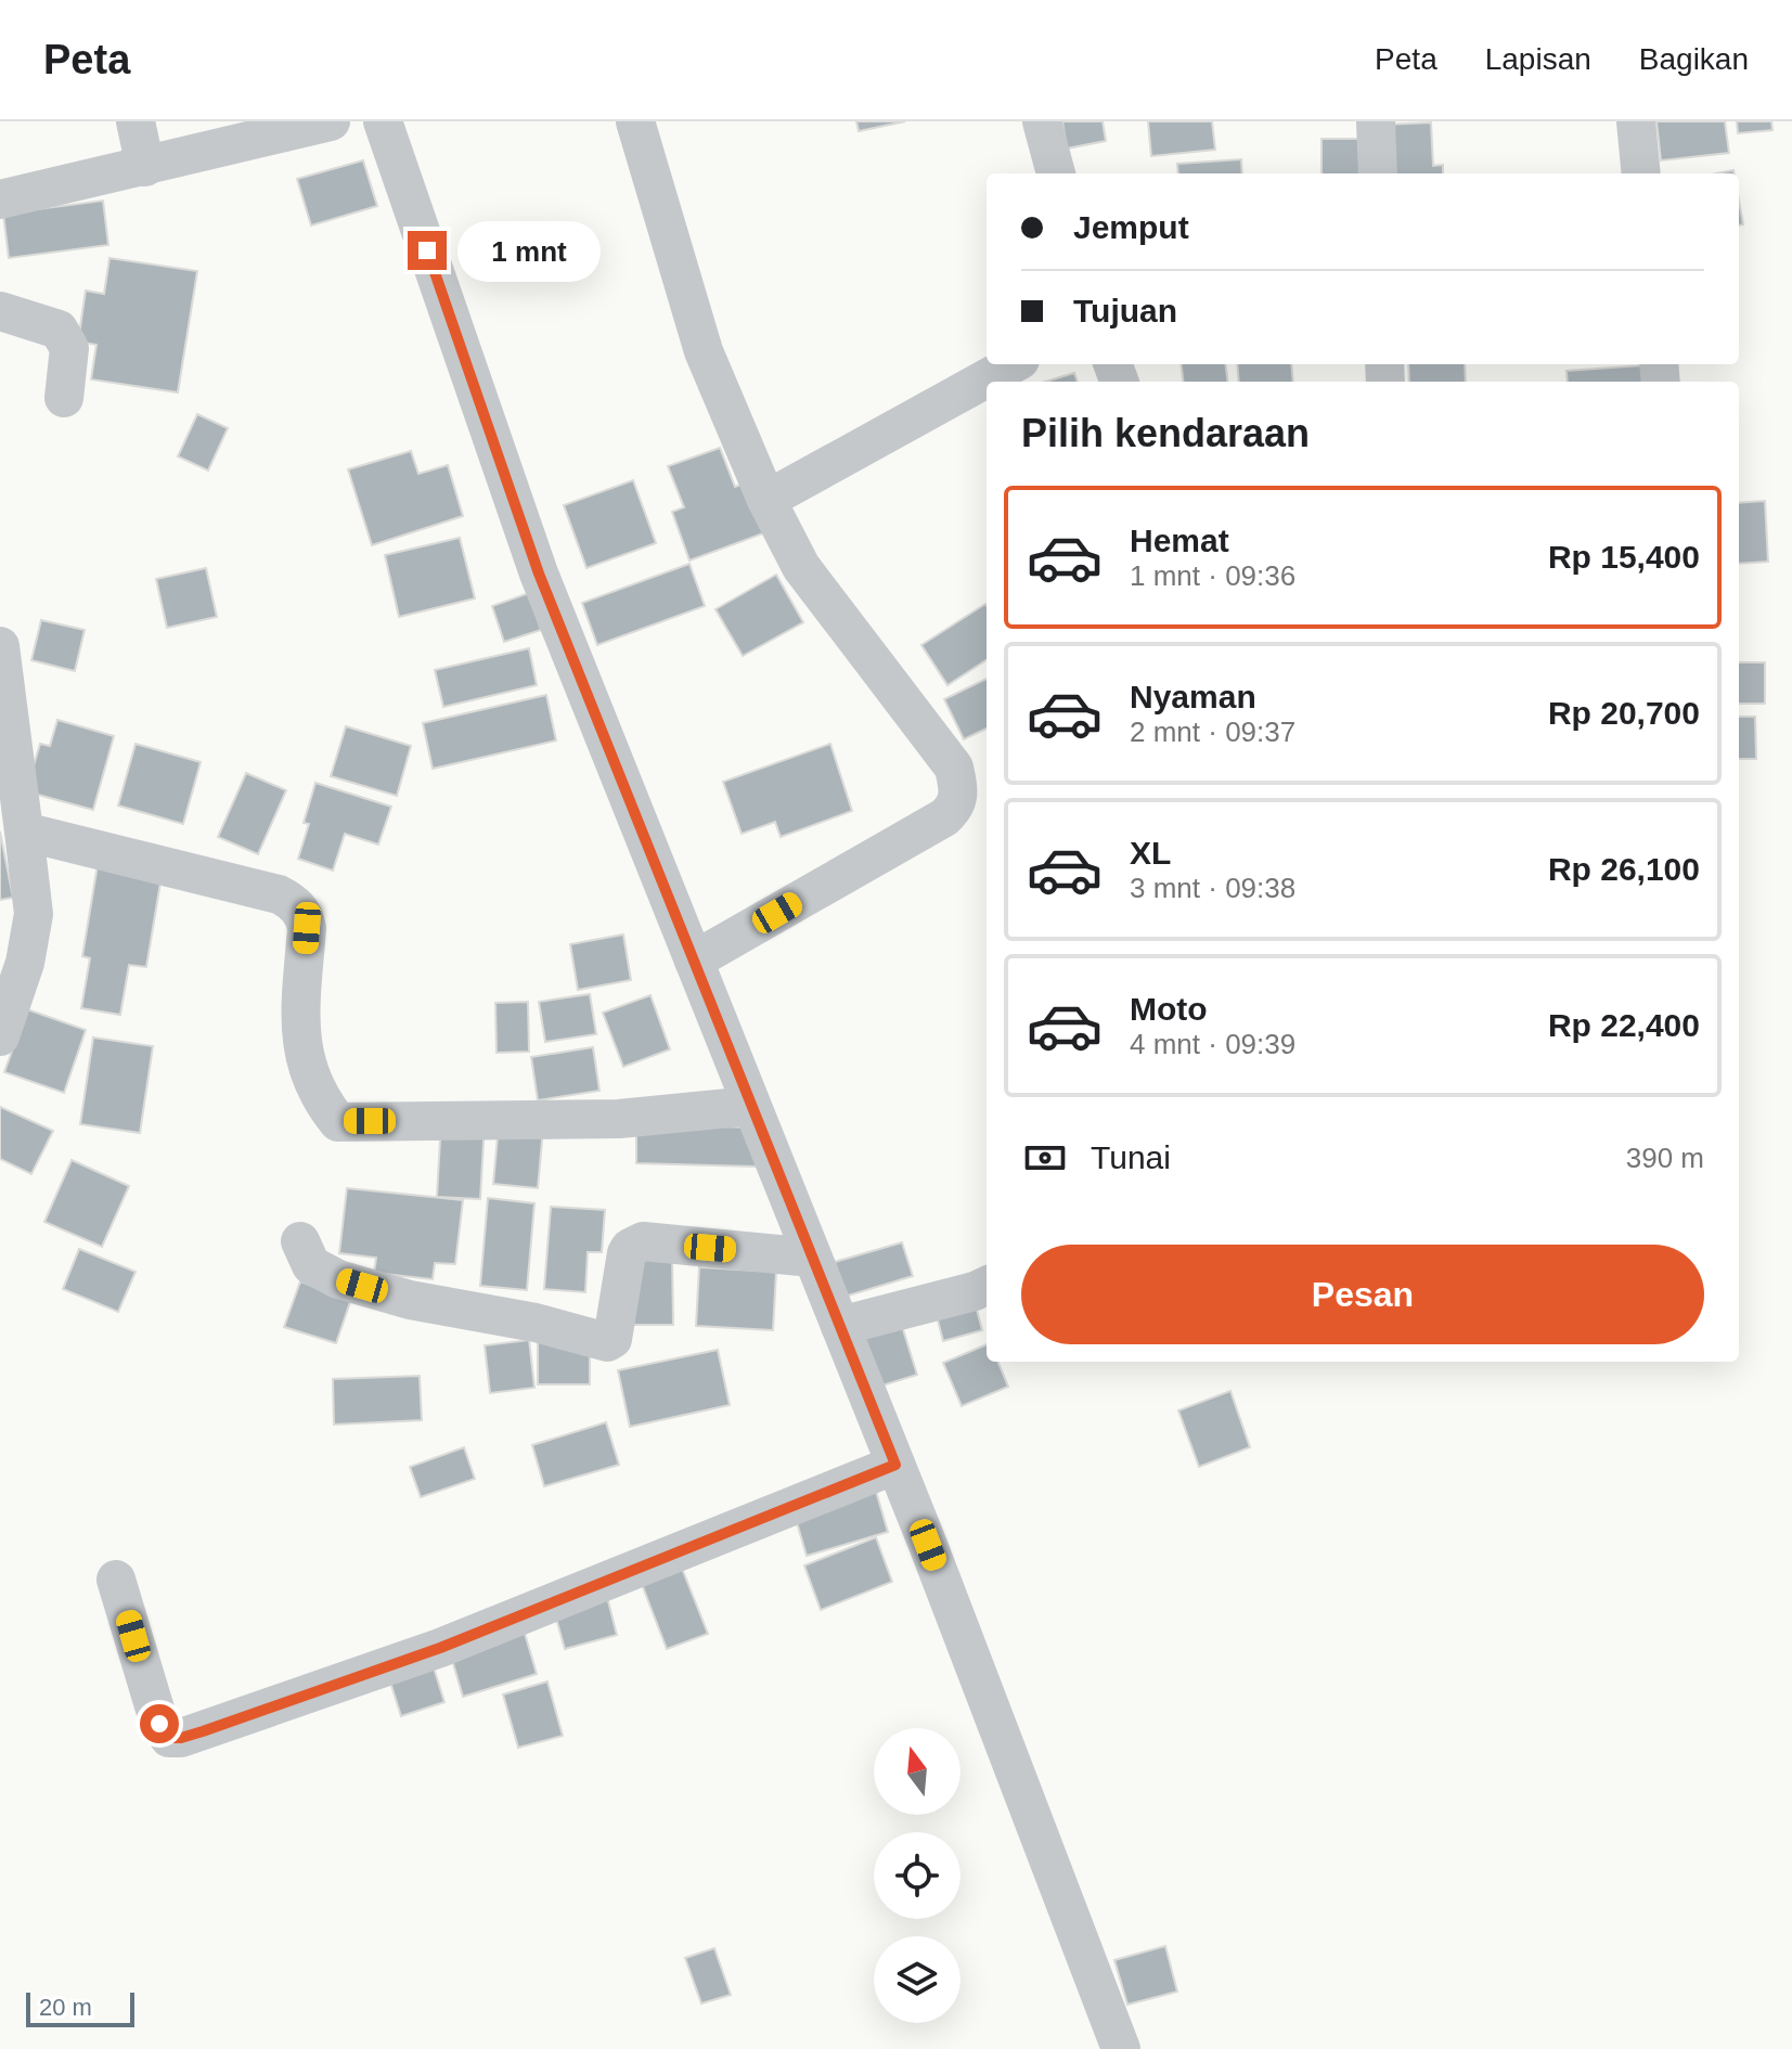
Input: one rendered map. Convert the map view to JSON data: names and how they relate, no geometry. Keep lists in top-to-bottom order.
{
  "scale_bar": "20 m",
  "north": "top",
  "page": {
    "header": "Peta",
    "nav": ["Peta", "Lapisan", "Bagikan"],
    "banner": ["Jemput", "Tujuan"],
    "bubble": "1 mnt",
    "heading": "Pilih kendaraan",
    "list": [
      {
        "name": "Hemat",
        "note": "1 mnt · 09:36",
        "value": "Rp 15,400"
      },
      {
        "name": "Nyaman",
        "note": "2 mnt · 09:37",
        "value": "Rp 20,700"
      },
      {
        "name": "XL",
        "note": "3 mnt · 09:38",
        "value": "Rp 26,100"
      },
      {
        "name": "Moto",
        "note": "4 mnt · 09:39",
        "value": "Rp 22,400"
      }
    ],
    "pay": ["Tunai", "390 m"],
    "buttons": "Pesan",
    "scale": "20 m"
  }
}
